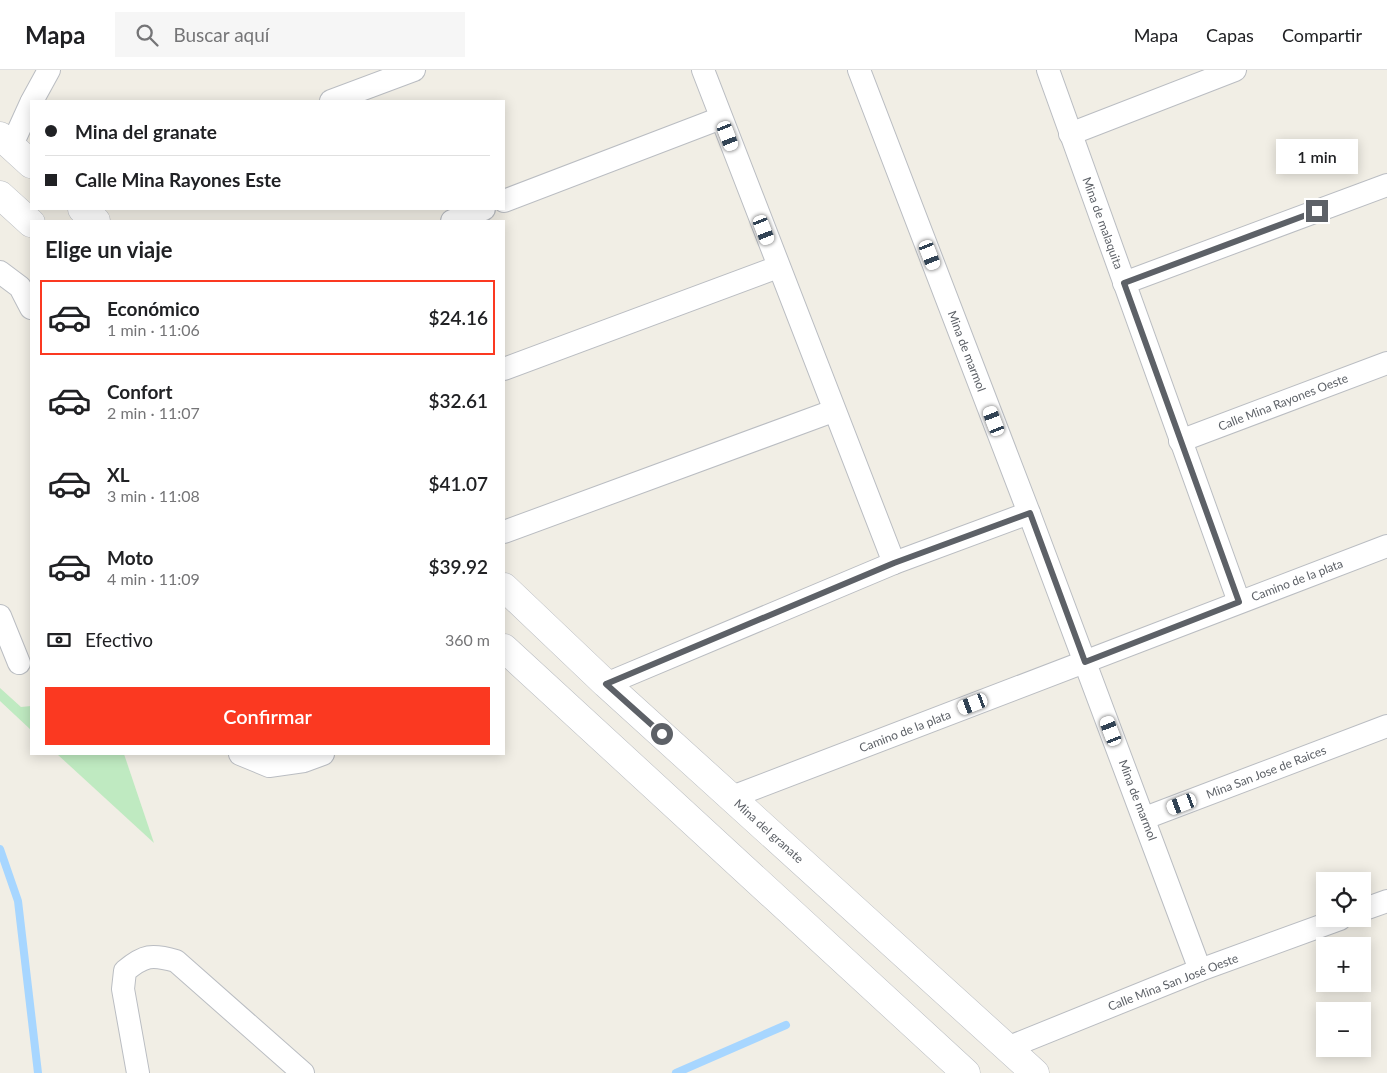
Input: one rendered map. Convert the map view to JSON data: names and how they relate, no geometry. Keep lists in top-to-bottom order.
{
  "streets": {
    "street": [
      "Mina de malaquita",
      "Mina de marmol",
      "Calle Mina Rayones Oeste",
      "Camino de la plata",
      "Mina San Jose de Raices",
      "Mina del granate",
      "Calle Mina San José Oeste"
    ]
  },
  "crossings": [
    ["Mina de malaquita", "Calle Mina Rayones Oeste"],
    ["Mina de malaquita", "Camino de la plata"],
    ["Mina de marmol", "Camino de la plata"],
    ["Mina de marmol", "Mina San Jose de Raices"],
    ["Mina de marmol", "Calle Mina San José Oeste"],
    ["Camino de la plata", "Mina del granate"],
    ["Mina del granate", "Calle Mina San José Oeste"]
  ],
  "page": {
    "header": "Mapa",
    "search": "Buscar aquí",
    "nav": ["Mapa", "Capas", "Compartir"],
    "banner": ["Mina del granate", "Calle Mina Rayones Este"],
    "bubble": "1 min",
    "heading": "Elige un viaje",
    "list": [
      {
        "name": "Económico",
        "note": "1 min · 11:06",
        "value": "$24.16"
      },
      {
        "name": "Confort",
        "note": "2 min · 11:07",
        "value": "$32.61"
      },
      {
        "name": "XL",
        "note": "3 min · 11:08",
        "value": "$41.07"
      },
      {
        "name": "Moto",
        "note": "4 min · 11:09",
        "value": "$39.92"
      }
    ],
    "pay": ["Efectivo", "360 m"],
    "buttons": "Confirmar",
    "map_buttons": ["+", "−"]
  }
}
